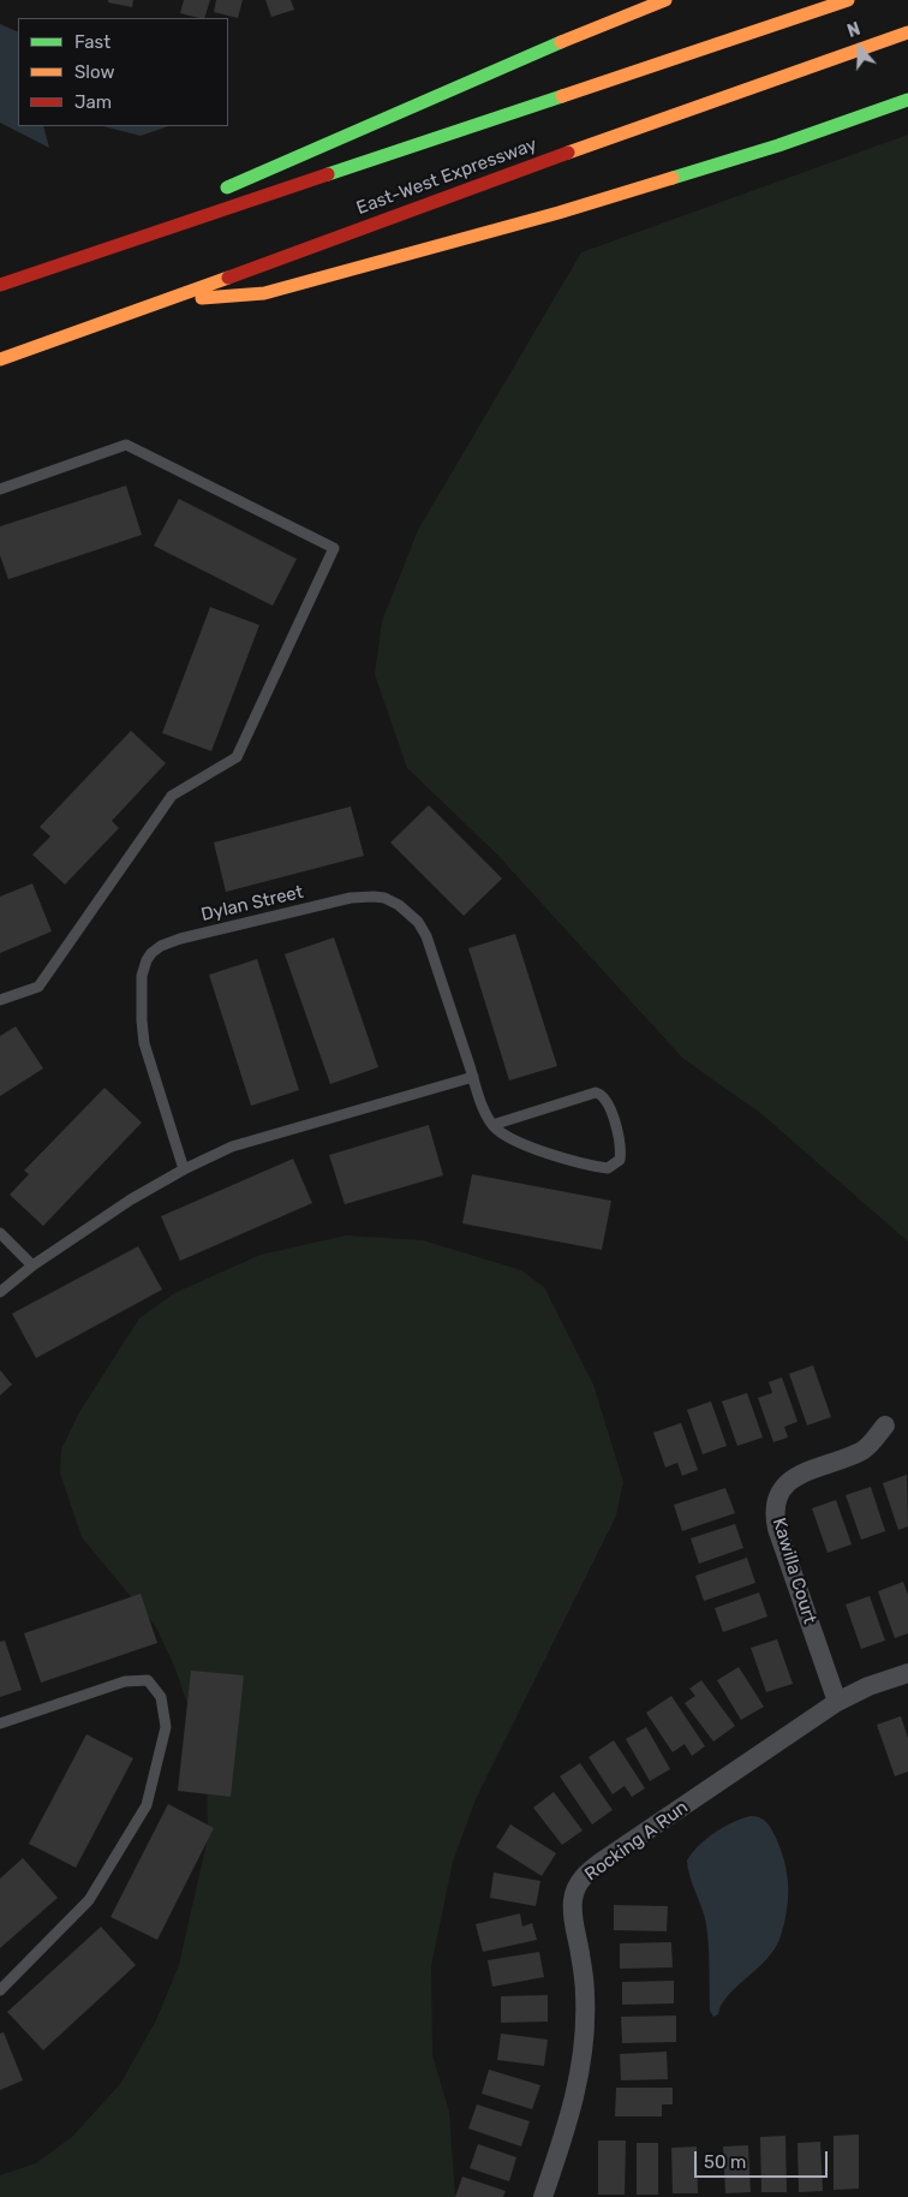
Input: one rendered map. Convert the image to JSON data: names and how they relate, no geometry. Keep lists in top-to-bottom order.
{
  "streets": {
    "highway": ["East-West Expressway"],
    "street": ["Kawilla Court", "Rocking A Run"],
    "lane": ["Dylan Street"]
  },
  "crossings": [
    ["Kawilla Court", "Rocking A Run"]
  ],
  "legend": ["Fast", "Slow", "Jam"],
  "scale_bar": "50 m",
  "north": "top"
}
